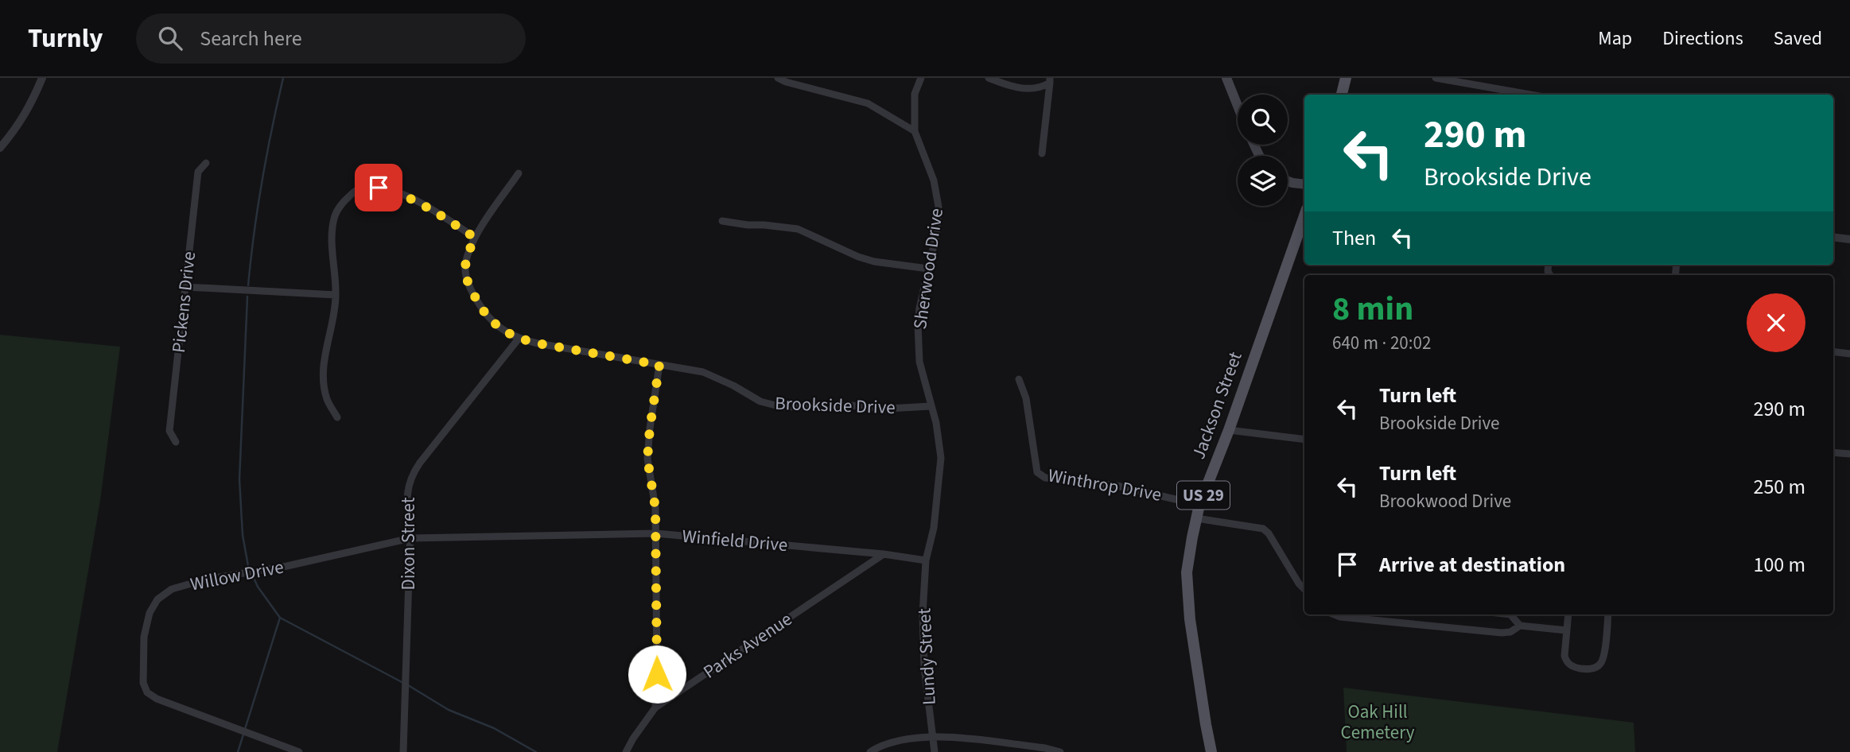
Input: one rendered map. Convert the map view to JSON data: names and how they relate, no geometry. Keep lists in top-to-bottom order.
{
  "streets": {
    "main road": ["Jackson Street", "US 29"],
    "street": [
      "Sherwood Drive",
      "Pickens Drive",
      "Brookside Drive",
      "Winthrop Drive",
      "Winfield Drive",
      "Dixon Street",
      "Willow Drive",
      "Parks Avenue",
      "Lundy Street"
    ]
  },
  "crossings": [
    ["Sherwood Drive", "Brookside Drive"],
    ["Sherwood Drive", "Winfield Drive"],
    ["Sherwood Drive", "Lundy Street"],
    ["Brookside Drive", "Dixon Street"],
    ["Jackson Street", "Winthrop Drive"],
    ["Winfield Drive", "Dixon Street"],
    ["Winfield Drive", "Willow Drive"],
    ["Winfield Drive", "Parks Avenue"],
    ["Winfield Drive", "Lundy Street"],
    ["Dixon Street", "Willow Drive"]
  ],
  "parks": ["Oak Hill Cemetery"],
  "page": {
    "header": "Turnly",
    "search": "Search here",
    "nav": ["Map", "Directions", "Saved"],
    "turn": ["290 m", "Brookside Drive"],
    "then": "Then",
    "heading": ["8 min", "640 m · 20:02"],
    "list": [
      {
        "name": "Turn left",
        "note": "Brookside Drive",
        "value": "290 m"
      },
      {
        "name": "Turn left",
        "note": "Brookwood Drive",
        "value": "250 m"
      },
      {
        "name": "Arrive at destination",
        "value": "100 m"
      }
    ]
  }
}
